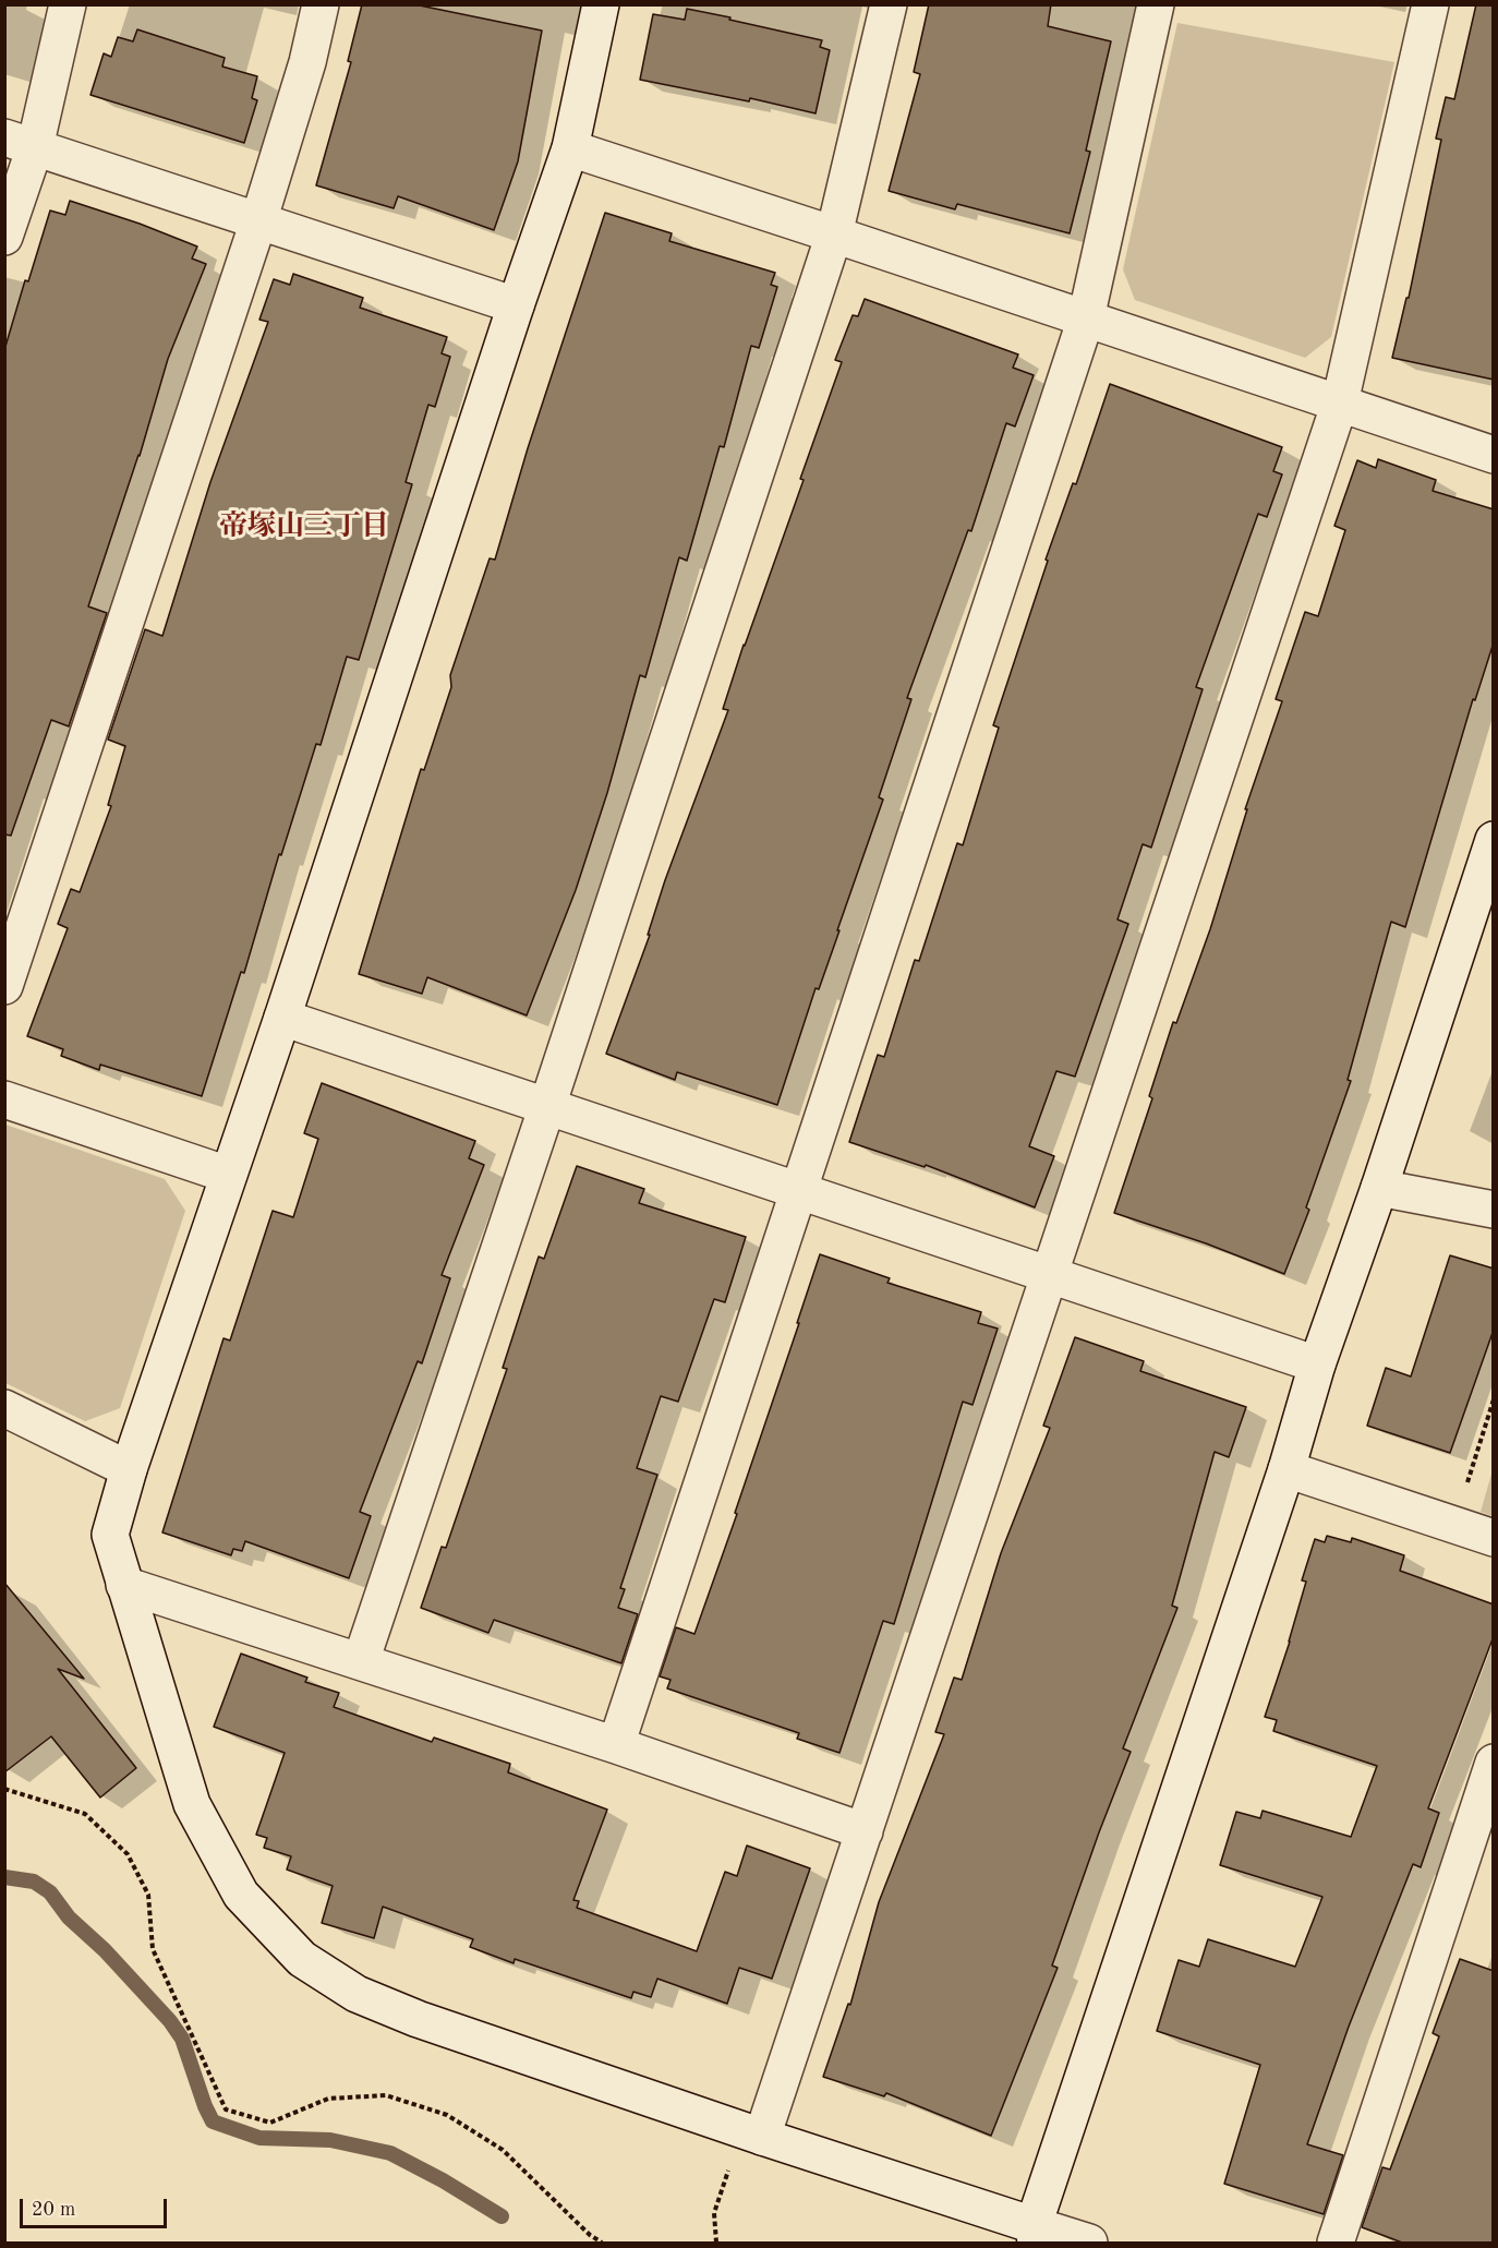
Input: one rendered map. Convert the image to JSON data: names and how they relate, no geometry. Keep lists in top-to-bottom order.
{
  "districts": ["帝塚山三丁目"],
  "scale_bar": "20 m"
}
